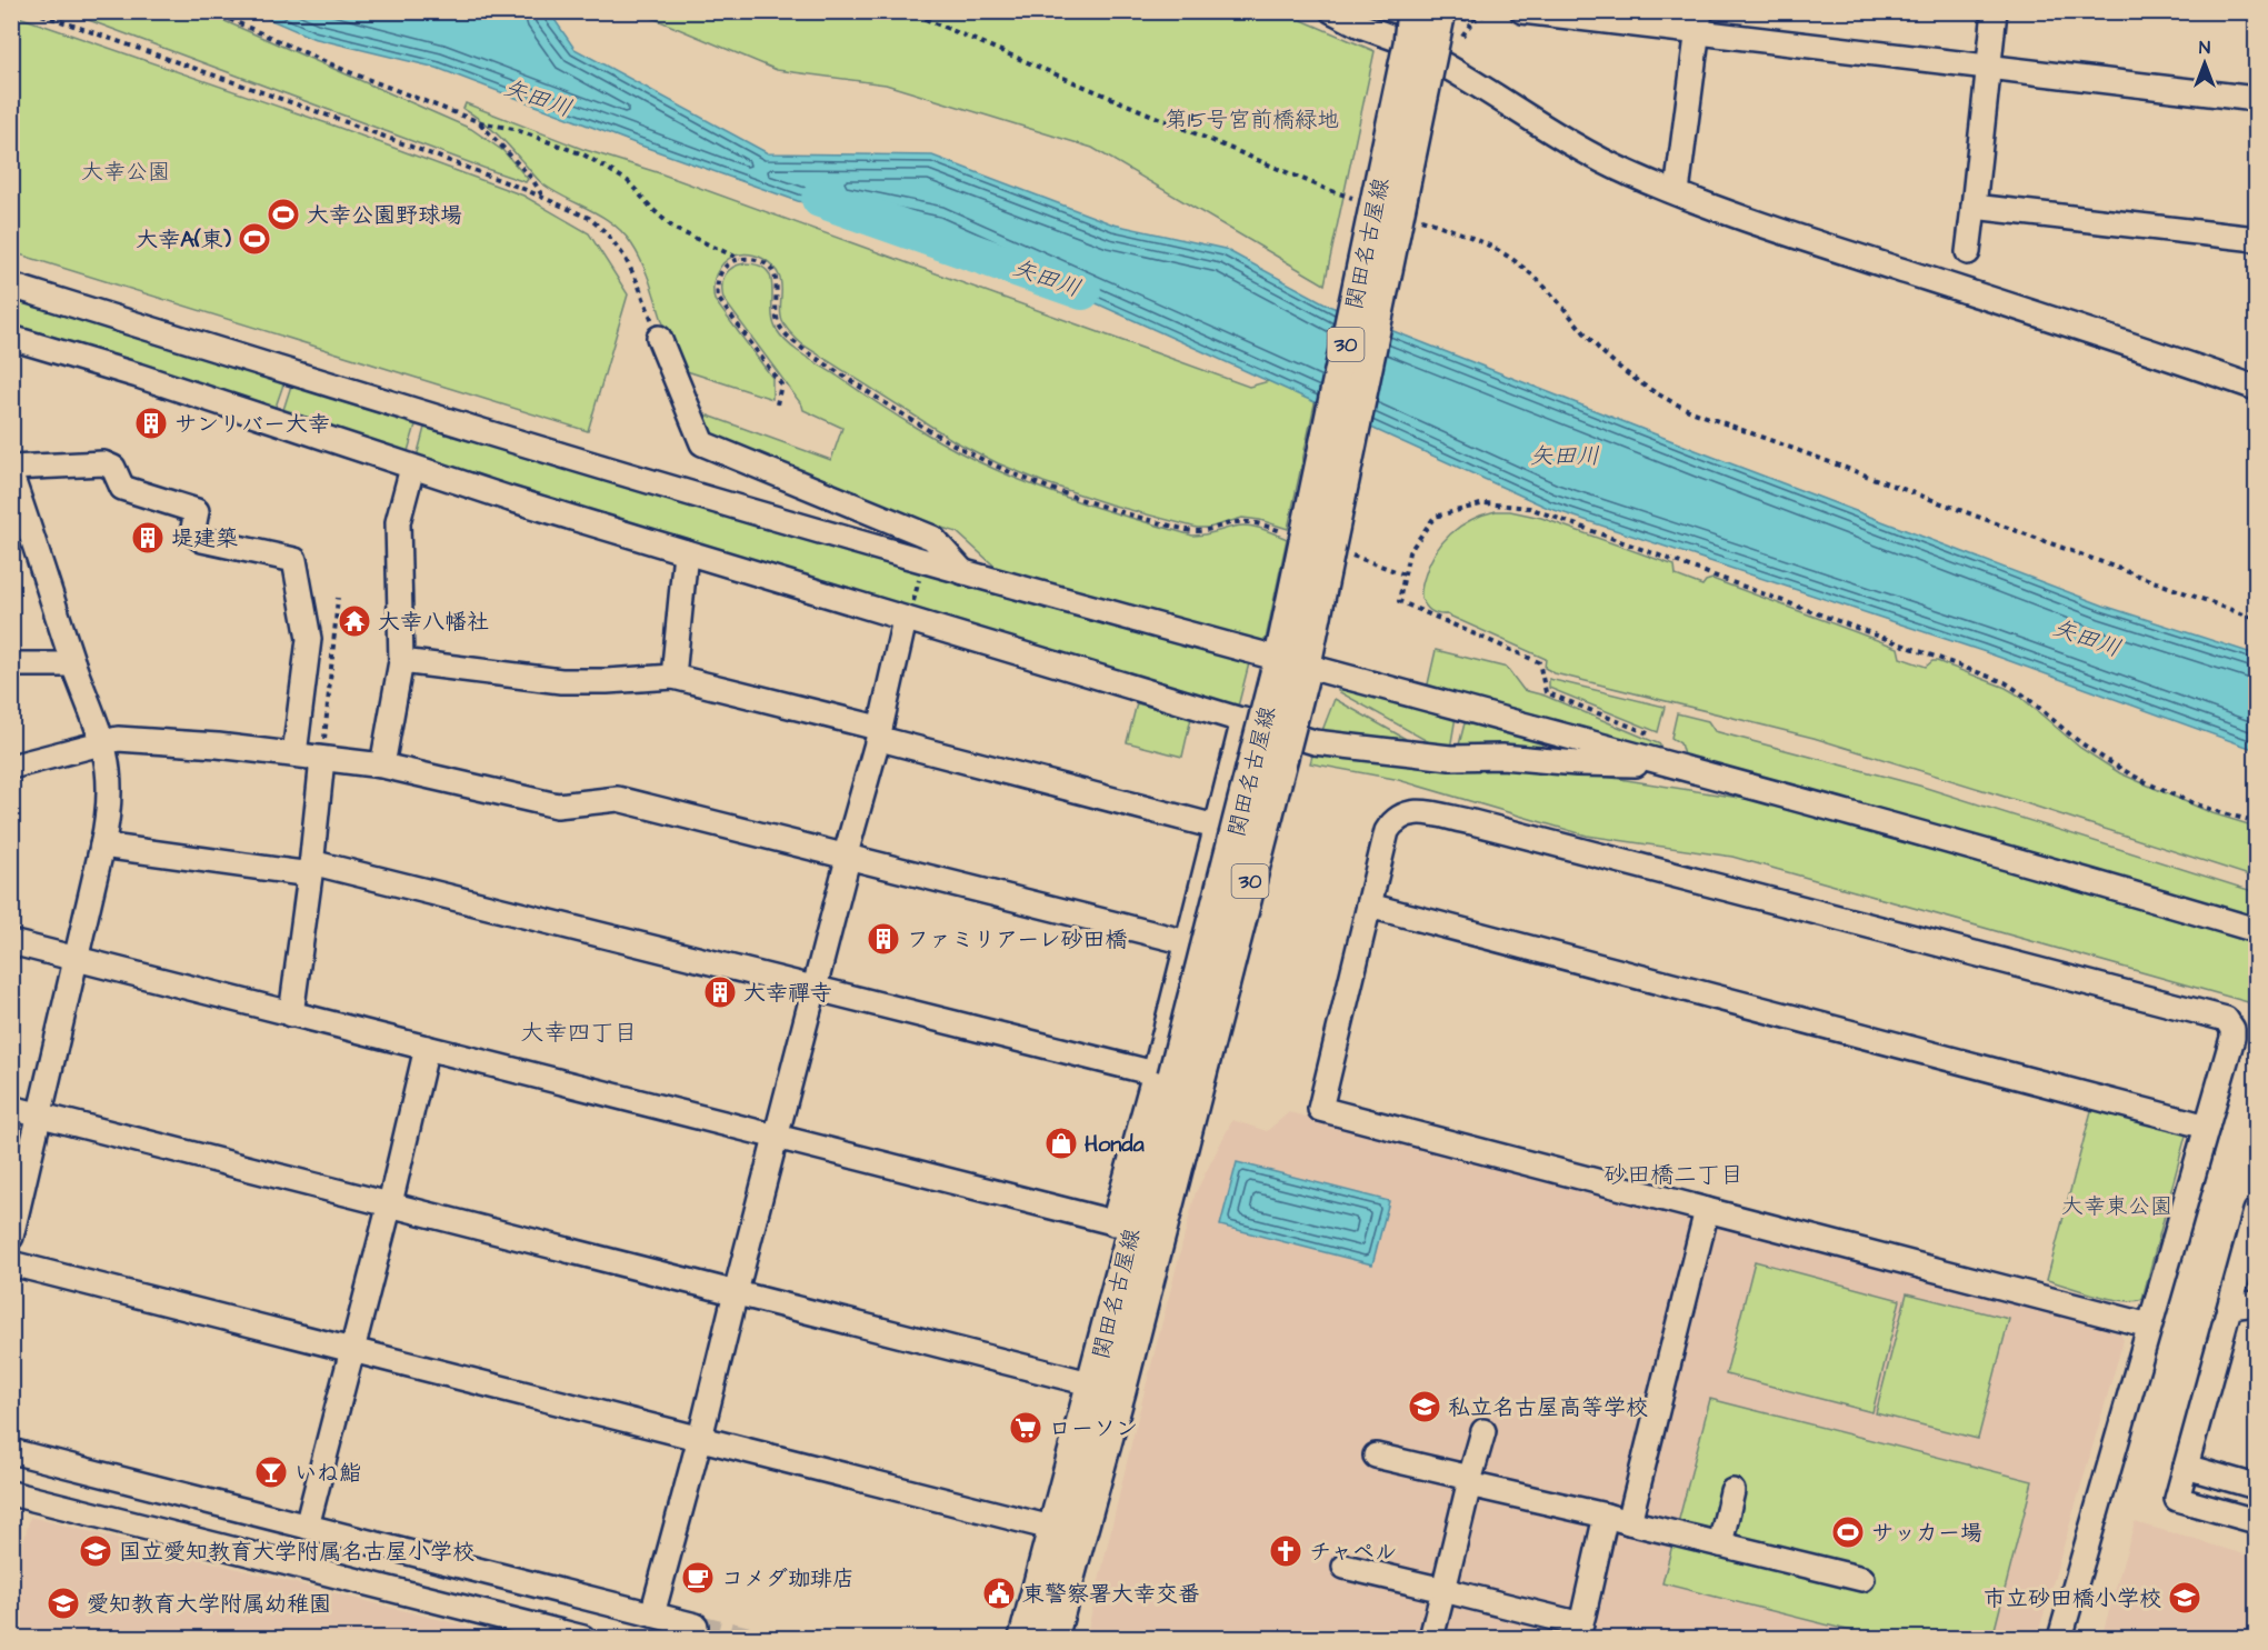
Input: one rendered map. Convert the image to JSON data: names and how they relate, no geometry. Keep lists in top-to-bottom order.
{
  "streets": {
    "main road": ["関田名古屋線", "30"]
  },
  "districts": ["大幸四丁目", "砂田橋二丁目"],
  "water": ["矢田川"],
  "parks": ["第15号宮前橋緑地", "大幸公園", "大幸東公園"],
  "places": {
    "sports": ["大幸公園野球場", "大幸A(東)", "サッカー場"],
    "building": [
      "サンリバー大幸",
      "堤建築",
      "ファミリアーレ砂田橋",
      "大幸禪寺"
    ],
    "temple": ["大幸八幡社"],
    "shop": ["Honda"],
    "school or university": [
      "私立名古屋高等学校",
      "国立愛知教育大学附属名古屋小学校",
      "市立砂田橋小学校",
      "愛知教育大学附属幼稚園"
    ],
    "supermarket": ["ローソン"],
    "bar": ["いね鮨"],
    "church": ["チャペル"],
    "cafe": ["コメダ珈琲店"],
    "public building": ["東警察署大幸交番"]
  },
  "north": "top"
}
